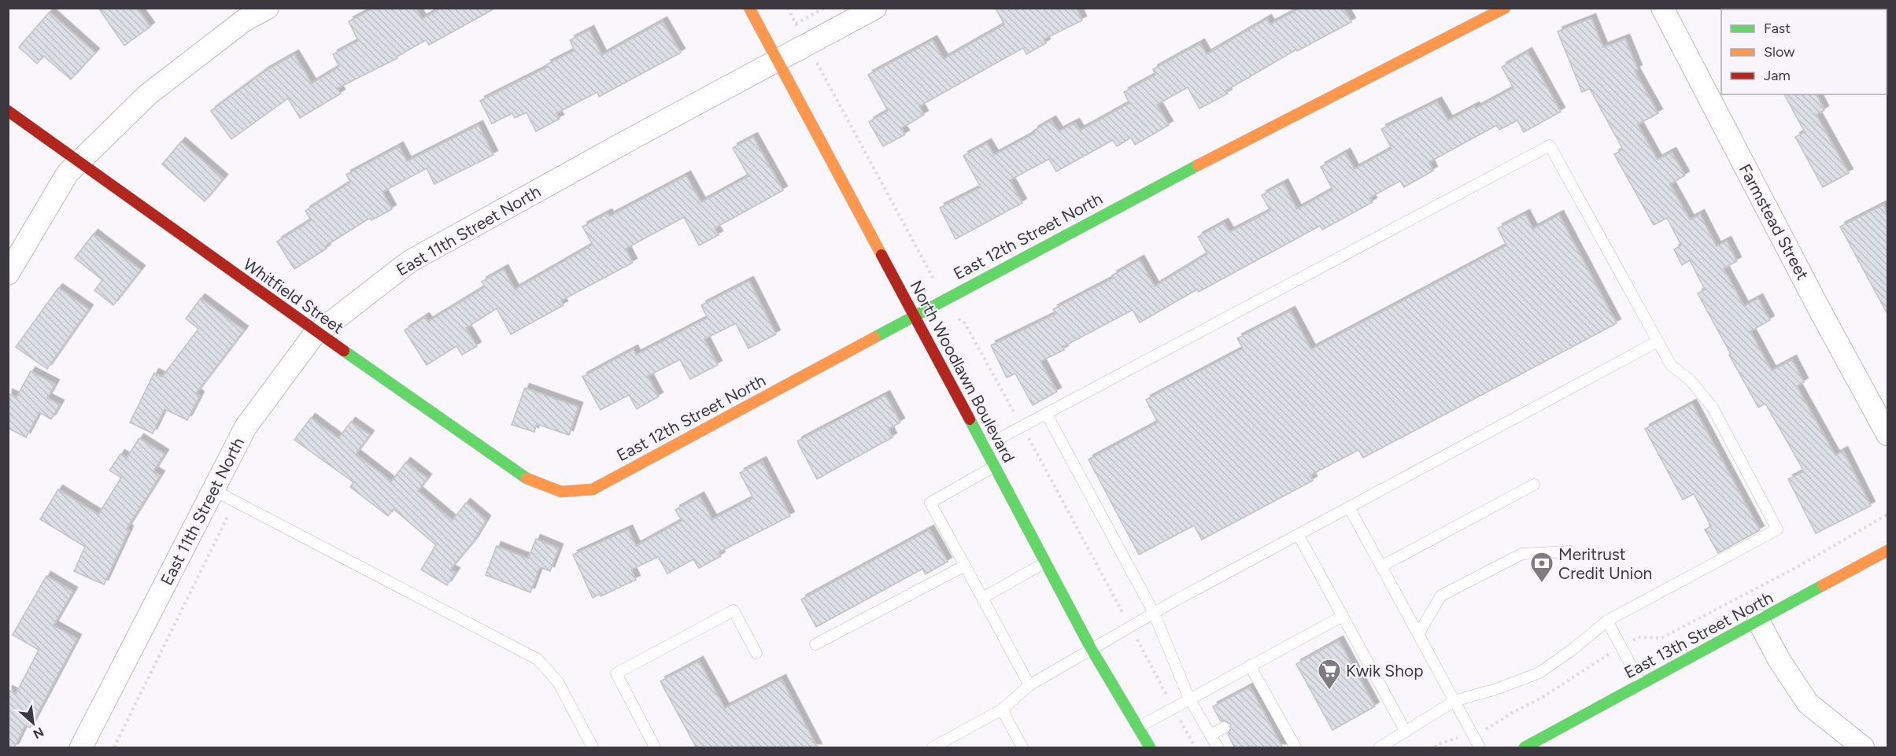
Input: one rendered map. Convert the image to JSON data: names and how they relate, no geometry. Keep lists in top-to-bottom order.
{
  "streets": {
    "street": [
      "Farmstead Street",
      "East 11th Street North",
      "East 12th Street North",
      "Whitfield Street",
      "North Woodlawn Boulevard",
      "East 13th Street North"
    ]
  },
  "crossings": [
    ["East 11th Street North", "Whitfield Street"],
    ["East 11th Street North", "North Woodlawn Boulevard"],
    ["East 12th Street North", "Whitfield Street"],
    ["East 12th Street North", "North Woodlawn Boulevard"]
  ],
  "places": {
    "bank": ["Meritrust Credit Union"],
    "supermarket": ["Kwik Shop"]
  },
  "legend": ["Fast", "Slow", "Jam"],
  "north": "bottom right"
}
